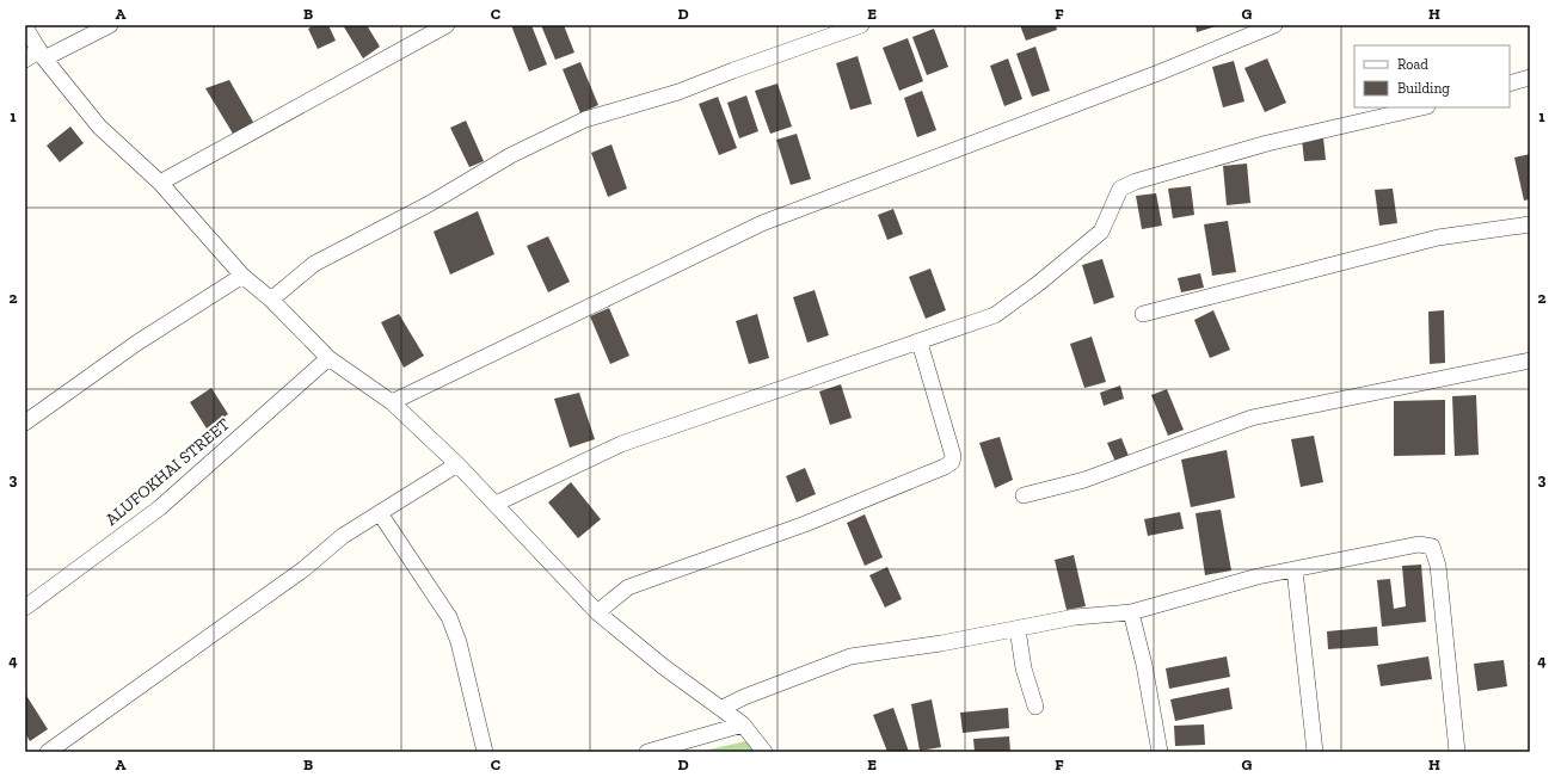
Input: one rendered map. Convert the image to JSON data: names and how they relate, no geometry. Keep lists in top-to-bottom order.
{
  "streets": {
    "street": ["ALUFOKHAI STREET"]
  },
  "legend": ["Road", "Building"],
  "grid": {
    "columns": [
      "A",
      "B",
      "C",
      "D",
      "E",
      "F",
      "G",
      "H"
    ],
    "rows": [
      "1",
      "2",
      "3",
      "4"
    ]
  }
}
